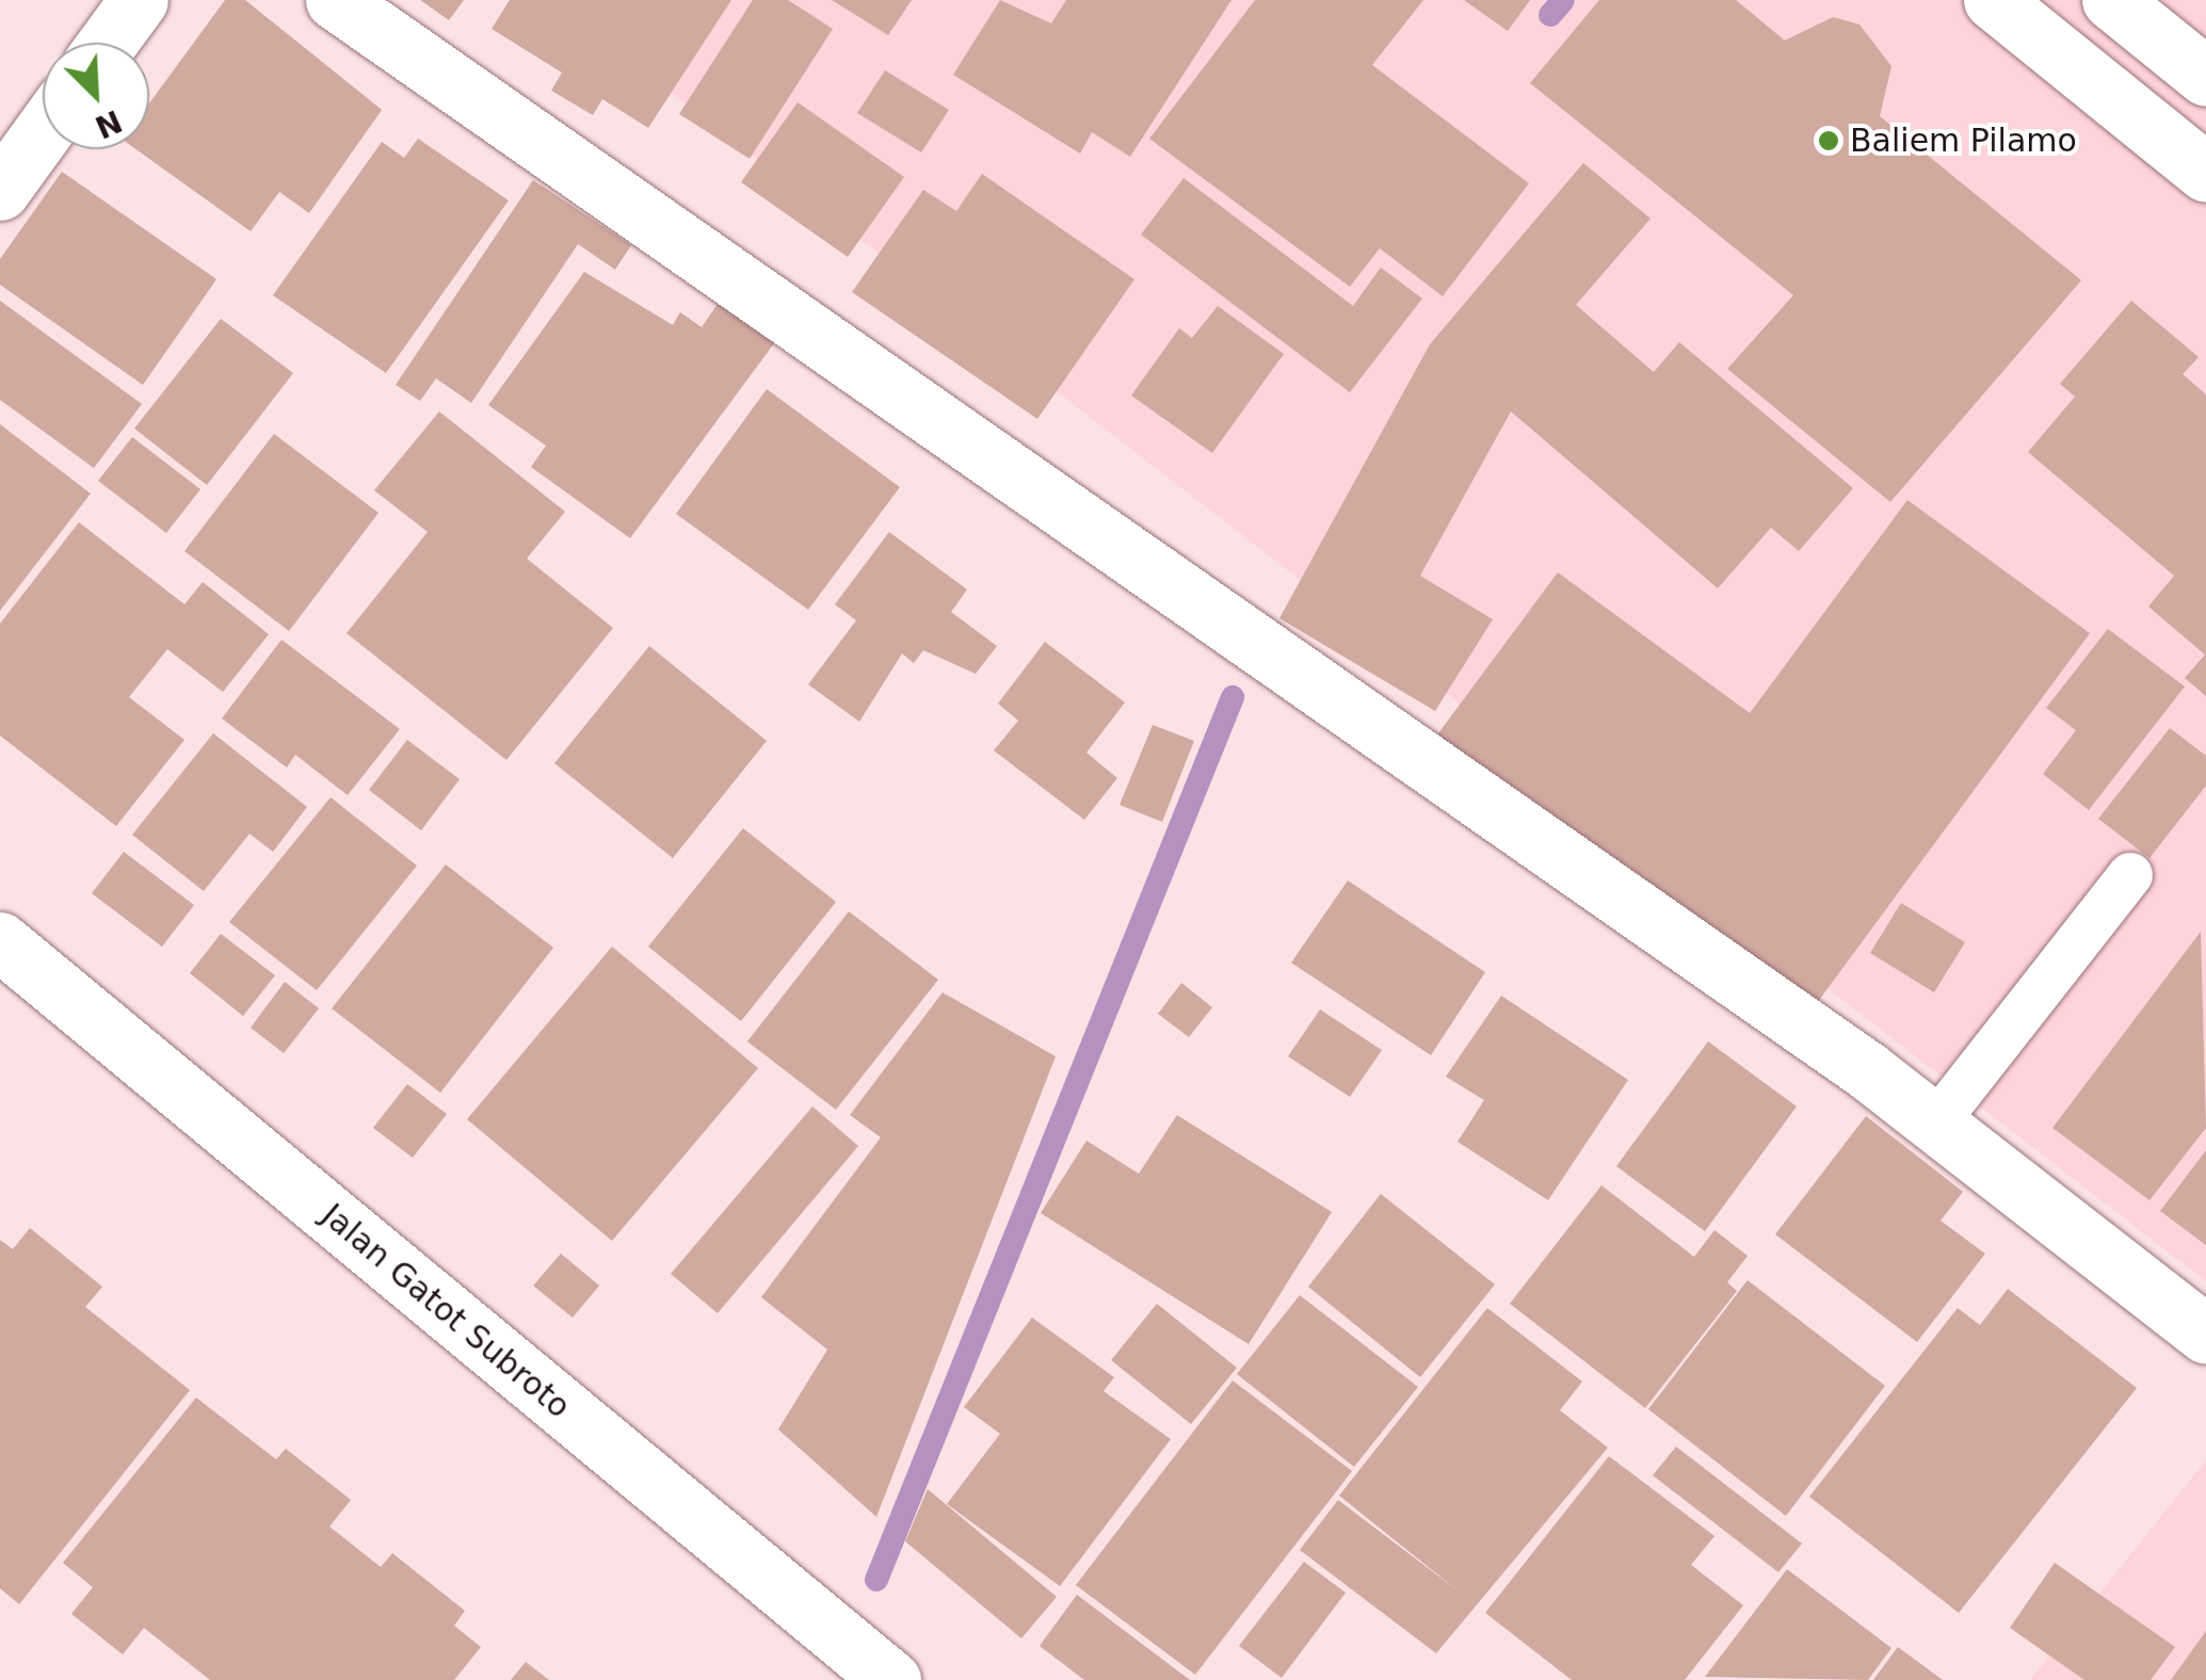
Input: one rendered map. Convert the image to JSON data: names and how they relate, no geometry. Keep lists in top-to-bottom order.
{
  "streets": {
    "main road": ["Jalan Gatot Subroto"]
  },
  "places": ["Baliem Pilamo"],
  "north": "bottom right"
}
